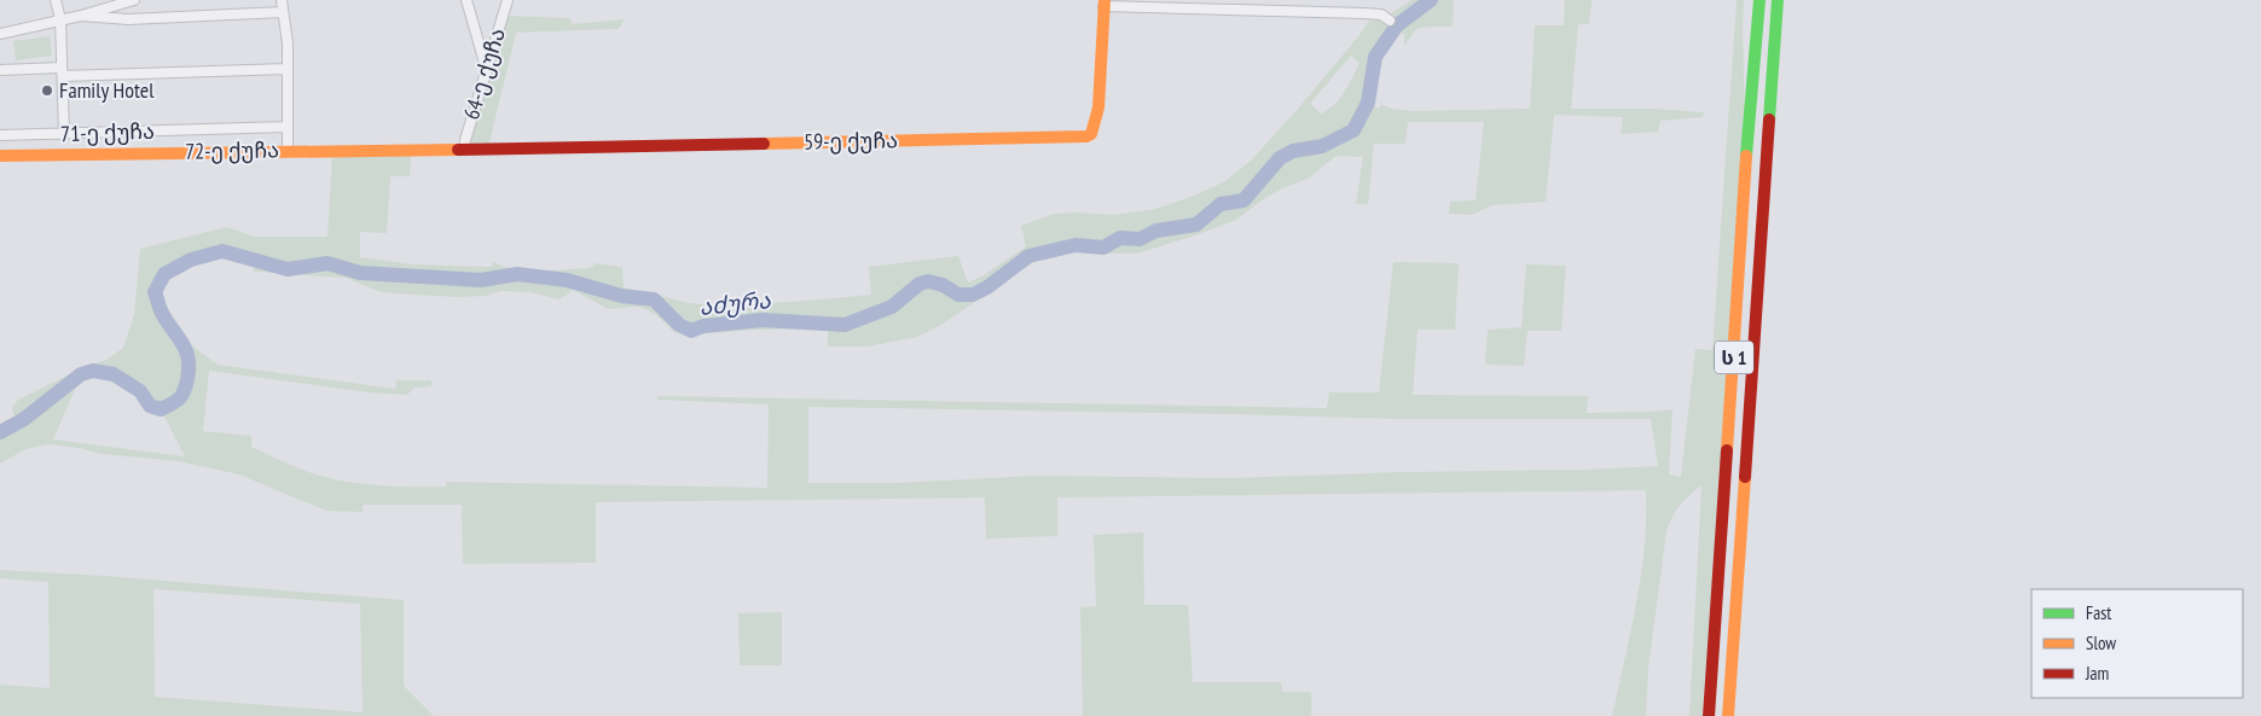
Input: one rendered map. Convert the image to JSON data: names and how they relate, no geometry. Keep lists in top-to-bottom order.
{
  "streets": {
    "main road": ["59-ე ქუჩა", "72-ე ქუჩა", "ს 1"],
    "street": ["64-ე ქუჩა", "71-ე ქუჩა"]
  },
  "crossings": [
    ["64-ე ქუჩა", "59-ე ქუჩა"],
    ["64-ე ქუჩა", "72-ე ქუჩა"],
    ["59-ე ქუჩა", "72-ე ქუჩა"]
  ],
  "water": ["აძურა"],
  "places": ["Family Hotel"],
  "legend": ["Fast", "Slow", "Jam"]
}
